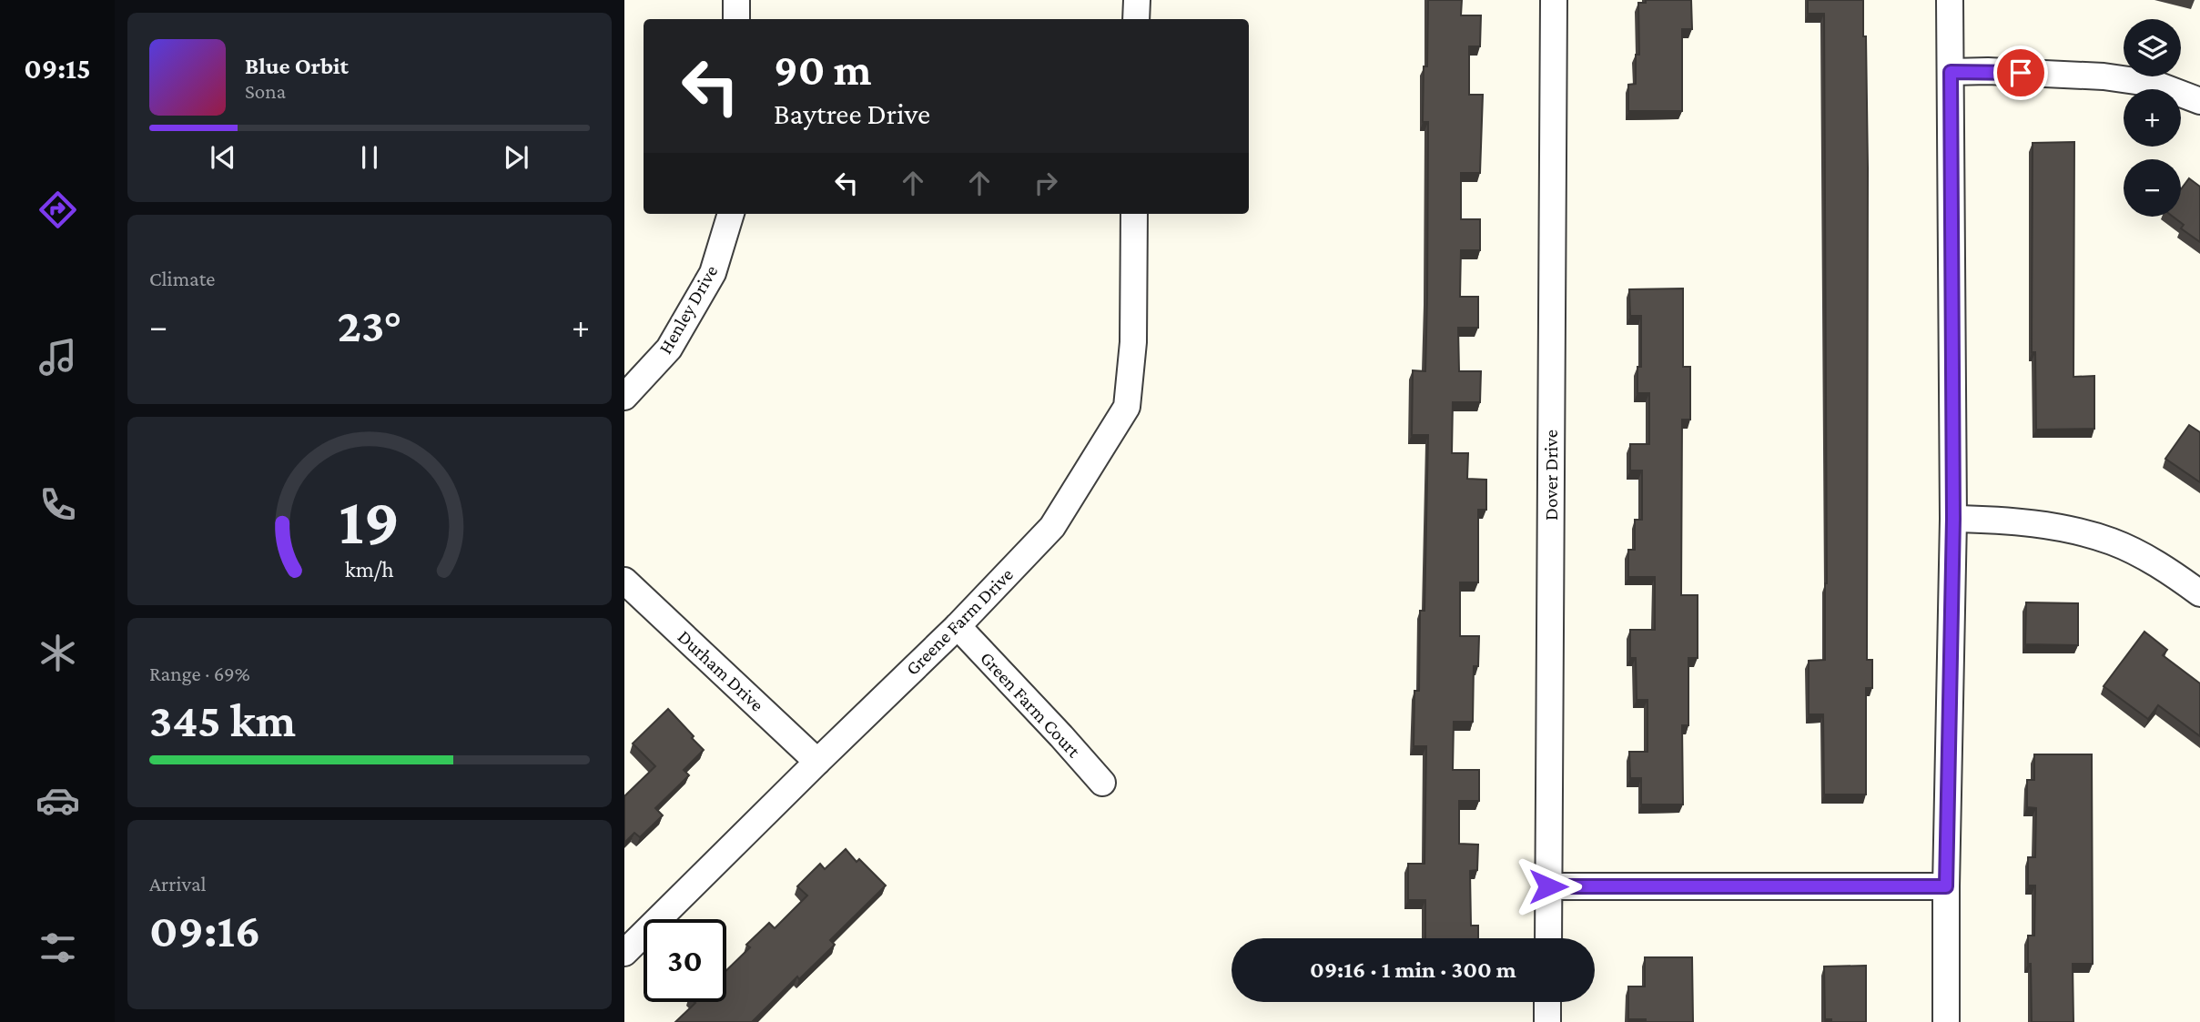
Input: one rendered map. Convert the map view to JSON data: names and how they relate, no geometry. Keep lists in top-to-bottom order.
{
  "streets": {
    "street": [
      "Henley Drive",
      "Dover Drive",
      "Greene Farm Drive",
      "Durham Drive",
      "Green Farm Court"
    ]
  },
  "crossings": [
    ["Greene Farm Drive", "Durham Drive"],
    ["Greene Farm Drive", "Green Farm Court"]
  ],
  "page": {
    "tabs": "09:15",
    "map_buttons": ["+", "−"],
    "turn": ["90 m", "Baytree Drive"],
    "song": ["Blue Orbit", "Sona"],
    "tile": [
      "Climate",
      ["Range · 69%", "345 km"],
      ["Arrival", "09:16"]
    ],
    "heat": ["−", "23°", "+"],
    "limit": "30",
    "trip": "09:16 · 1 min · 300 m",
    "gauge": ["19", "km/h"]
  }
}
